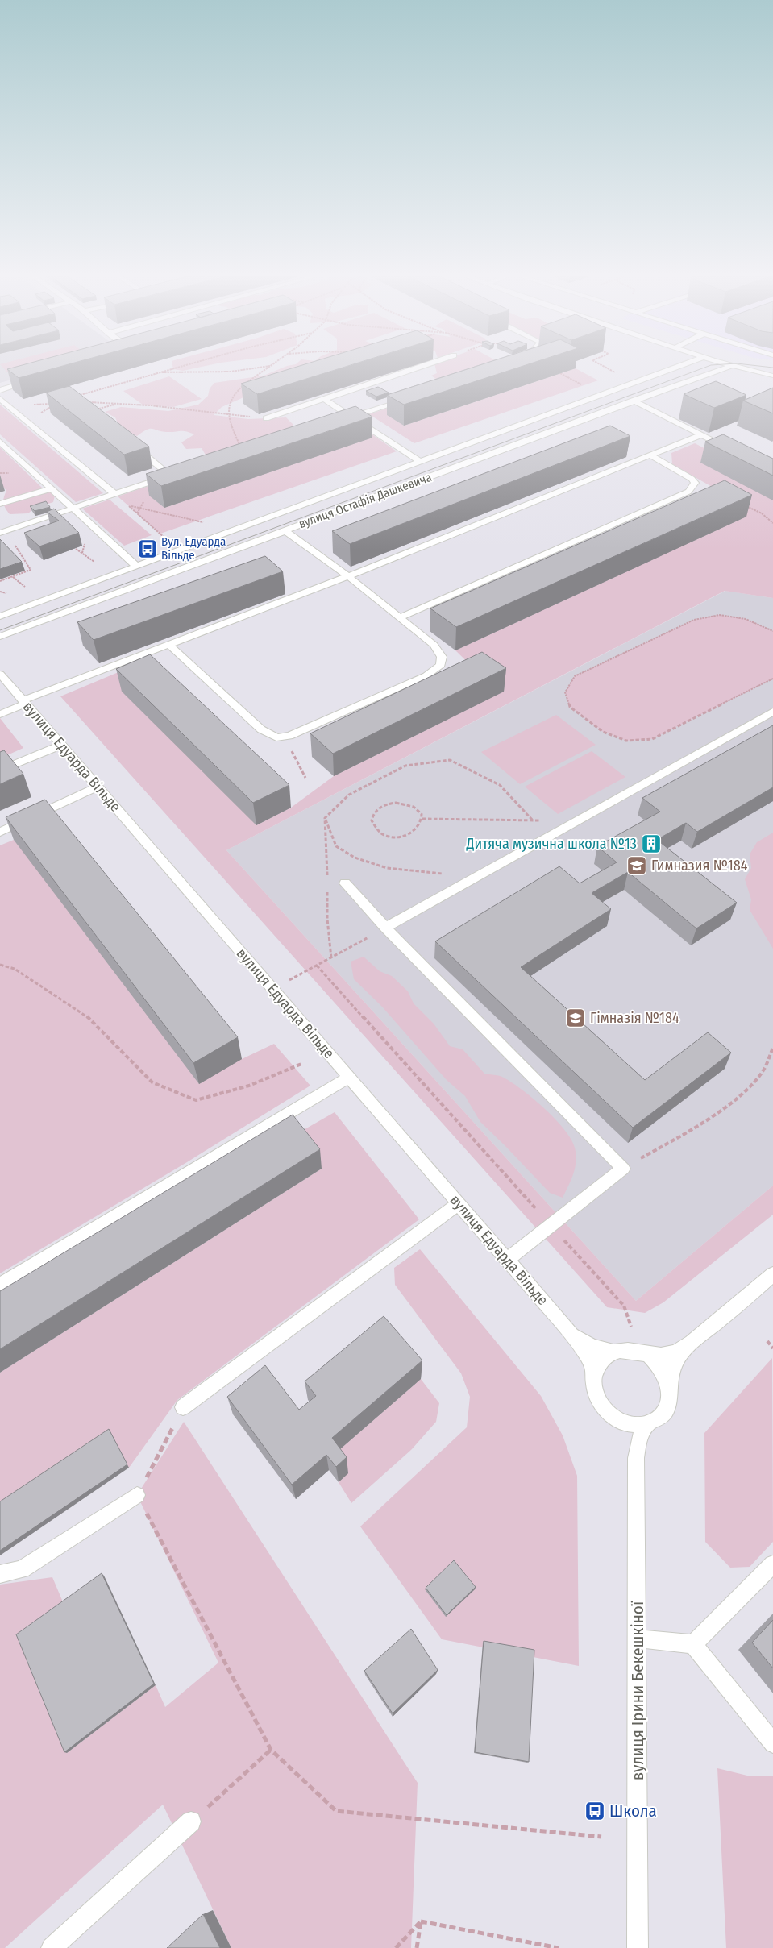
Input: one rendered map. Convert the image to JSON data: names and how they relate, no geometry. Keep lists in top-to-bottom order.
{
  "streets": {
    "street": ["вулиця Остафія Дашкевича", "вулиця Едуарда Вільде", "вулиця Ірини Бекешкіної"]
  },
  "places": {
    "bus stop": ["Вул. Едуарда Вільде", "Школа"],
    "building": ["Дитяча музична школа №13"],
    "school or university": ["Гимназия №184", "Гімназія №184"]
  }
}
